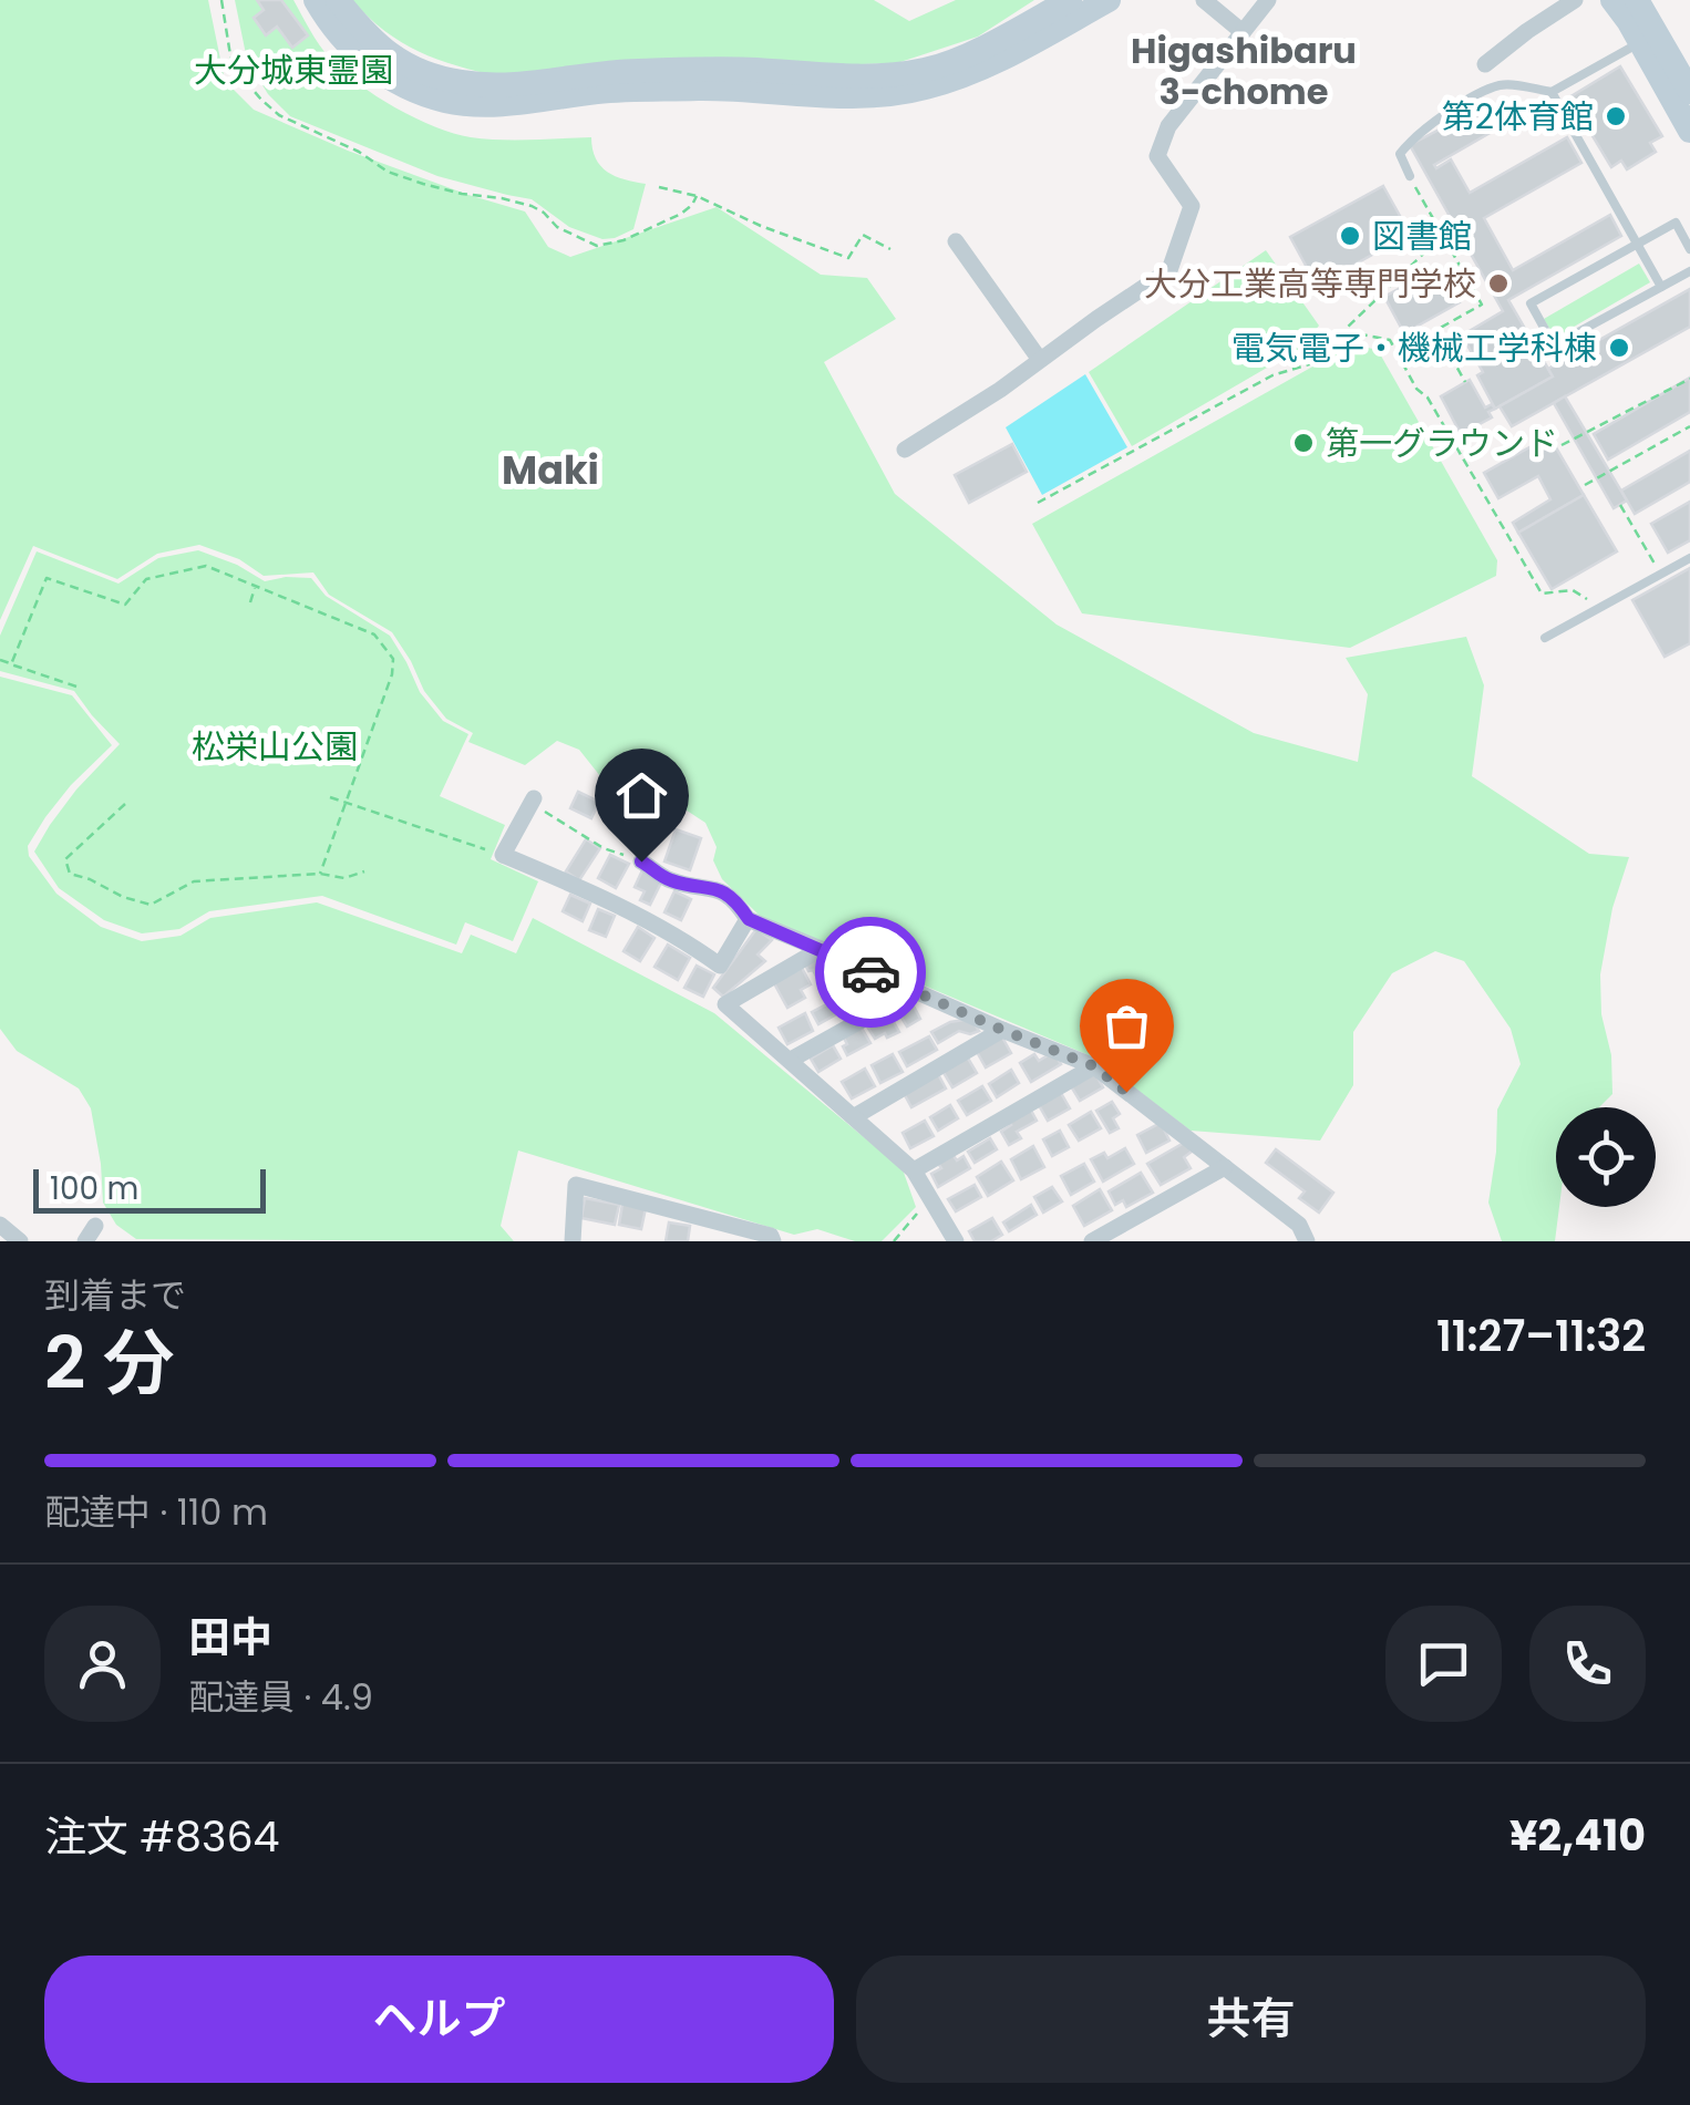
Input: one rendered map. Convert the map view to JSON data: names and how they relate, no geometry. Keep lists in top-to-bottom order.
{
  "districts": ["Higashibaru 3-chome", "Maki"],
  "parks": ["大分城東霊園", "松栄山公園"],
  "places": [
    "第2体育館",
    "図書館",
    "大分工業高等専門学校",
    "電気電子・機械工学科棟",
    "第一グラウンド"
  ],
  "scale_bar": "100 m",
  "page": {
    "scale": "100 m",
    "heading": ["2 分", "到着まで", "11:27–11:32"],
    "panel": [
      "田中",
      "配達員 · 4.9",
      "注文 #8364",
      "¥2,410"
    ],
    "bar": "配達中 · 110 m",
    "buttons": ["ヘルプ", "共有"]
  }
}
